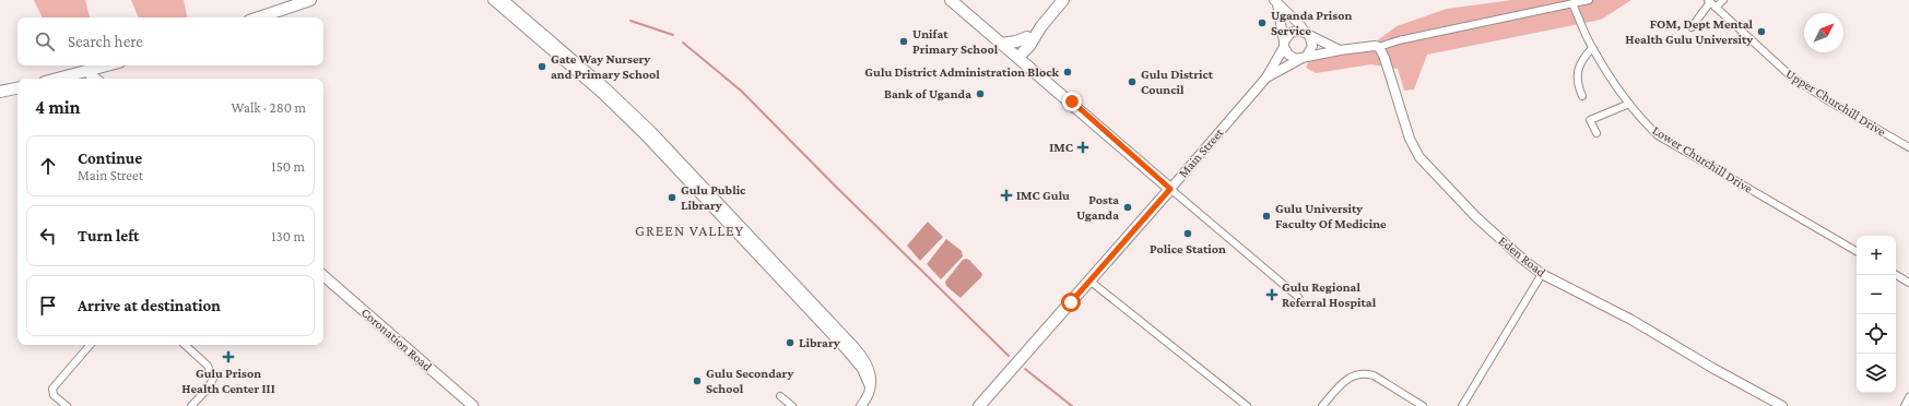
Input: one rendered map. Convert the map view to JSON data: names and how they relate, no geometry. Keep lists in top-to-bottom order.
{
  "streets": {
    "main road": ["Main Street", "Coronation Road"],
    "street": ["Upper Churchill Drive", "Lower Churchill Drive", "Eden Road"]
  },
  "districts": ["GREEN VALLEY"],
  "places": {
    "other": [
      "Uganda Prison Service",
      "FOM, Dept Mental Health Gulu University",
      "Unifat Primary School",
      "Gate Way Nursery and Primary School",
      "Gulu District Administration Block",
      "Gulu District Council",
      "Bank of Uganda",
      "Gulu Public Library",
      "Posta Uganda",
      "Gulu University Faculty Of Medicine",
      "Police Station",
      "Library",
      "Gulu Secondary School"
    ],
    "health": [
      "IMC",
      "IMC Gulu",
      "Gulu Regional Referral Hospital",
      "Gulu Prison Health Center III"
    ]
  },
  "north": "top right",
  "page": {
    "search": "Search here",
    "heading": ["4 min", "Walk · 280 m"],
    "list": [
      ["Continue", "Main Street", "150 m"],
      ["Turn left", "130 m"],
      "Arrive at destination"
    ],
    "map_buttons": ["+", "−"]
  }
}
